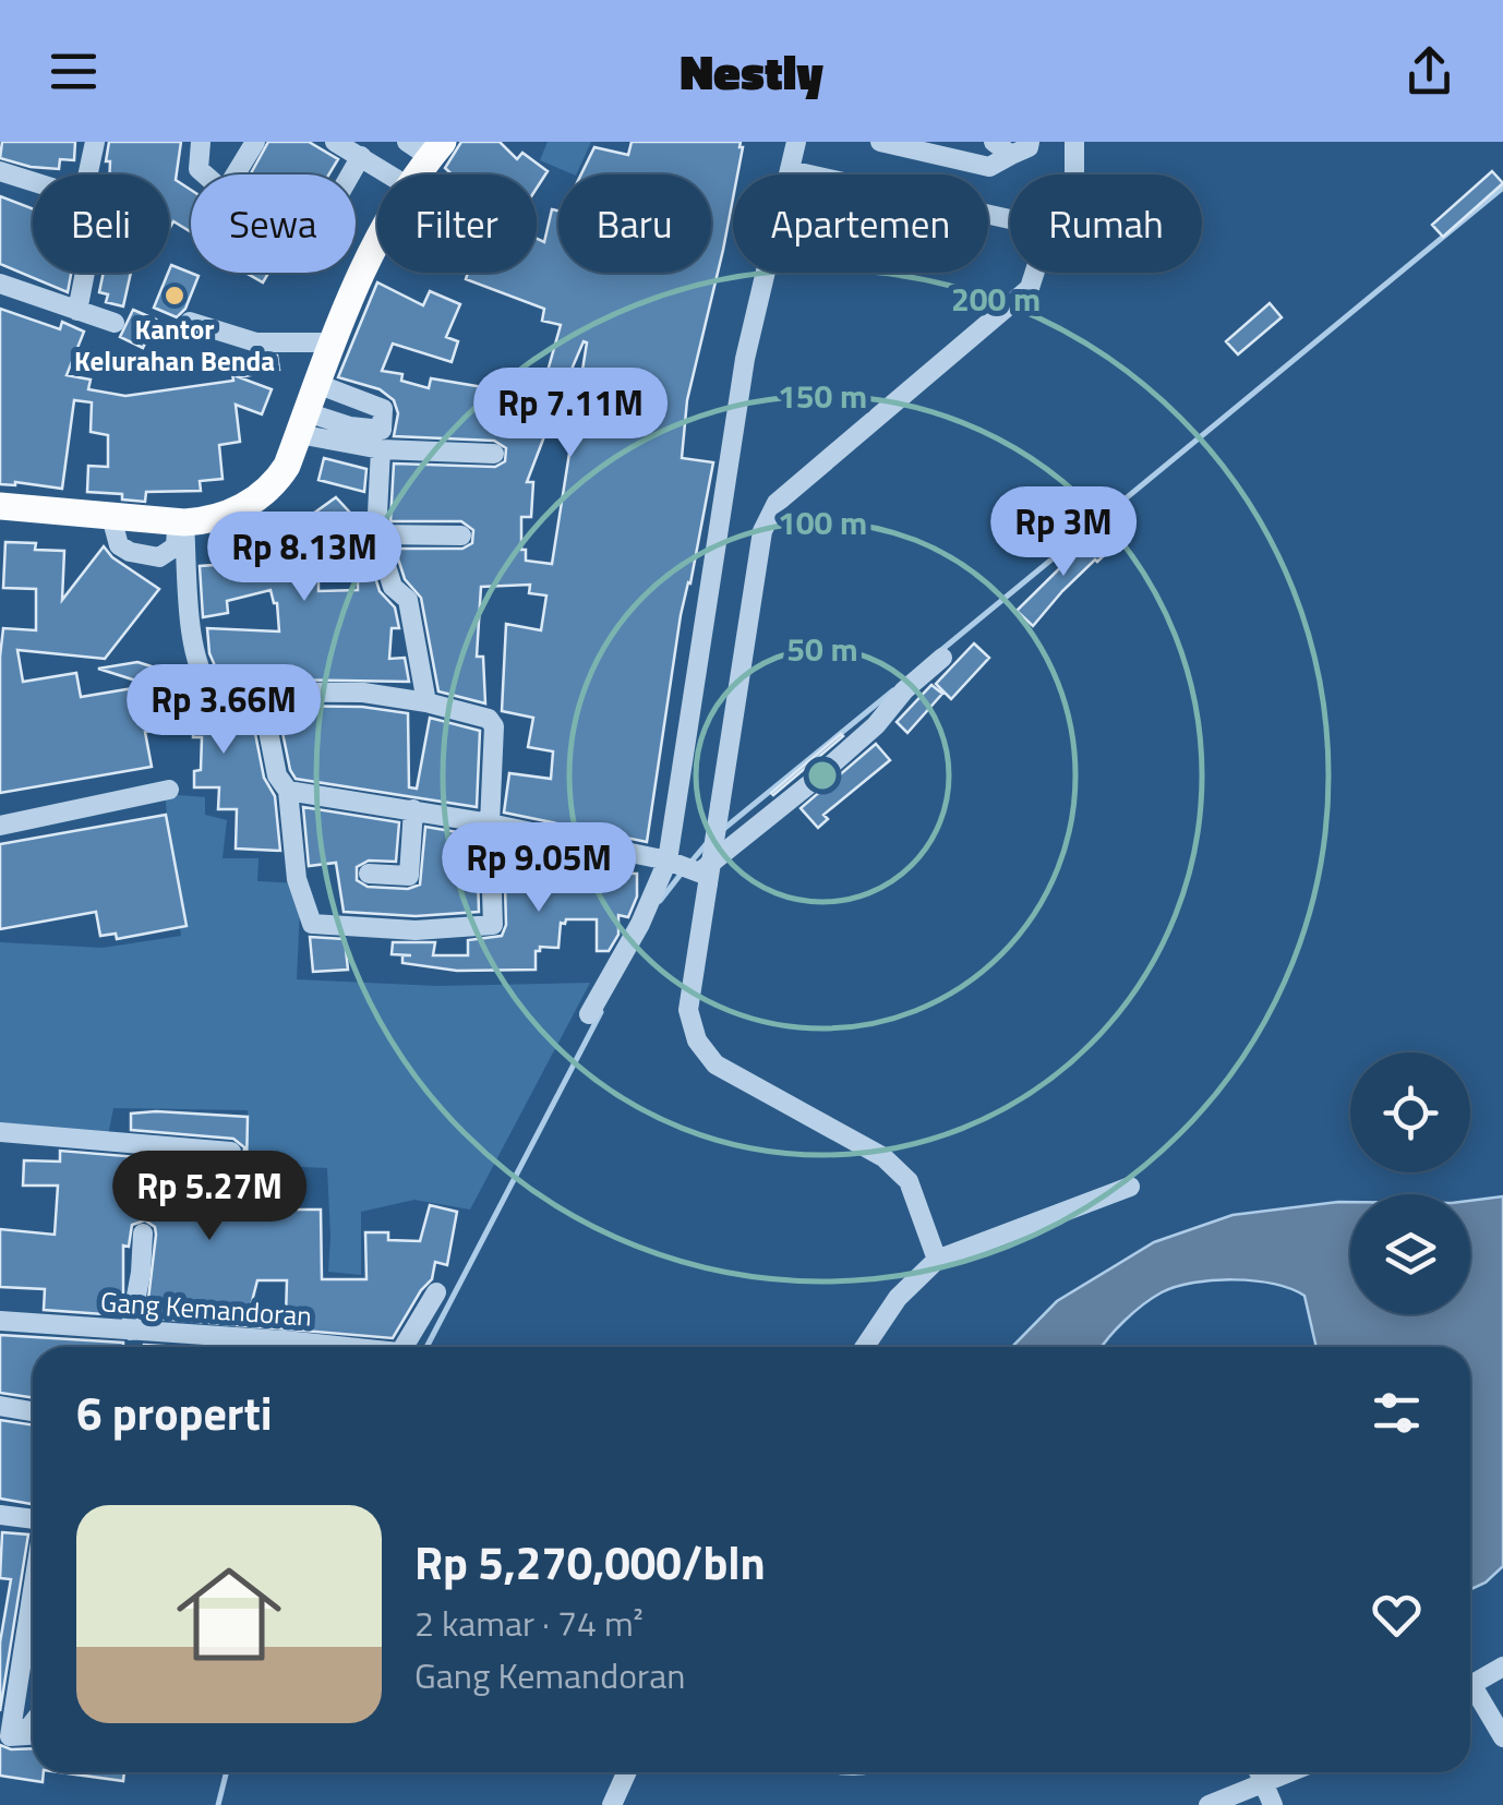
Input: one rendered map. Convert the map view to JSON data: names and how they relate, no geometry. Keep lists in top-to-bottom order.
{
  "streets": {
    "street": ["Gang Kemandoran"]
  },
  "places": ["Kantor Kelurahan Benda"],
  "page": {
    "header": "Nestly",
    "chip": [
      "Beli",
      "Sewa",
      "Filter",
      "Baru",
      "Apartemen",
      "Rumah"
    ],
    "price": [
      "Rp 7.11M",
      "Rp 3M",
      "Rp 8.13M",
      "Rp 3.66M",
      "Rp 9.05M",
      "Rp 5.27M"
    ],
    "heading": "6 properti",
    "list": [
      {
        "name": "Rp 5,270,000/bln",
        "note": "2 kamar · 74 m² · Gang Kemandoran"
      }
    ]
  },
  "rings": [
    "200 m",
    "150 m",
    "100 m",
    "50 m"
  ]
}
